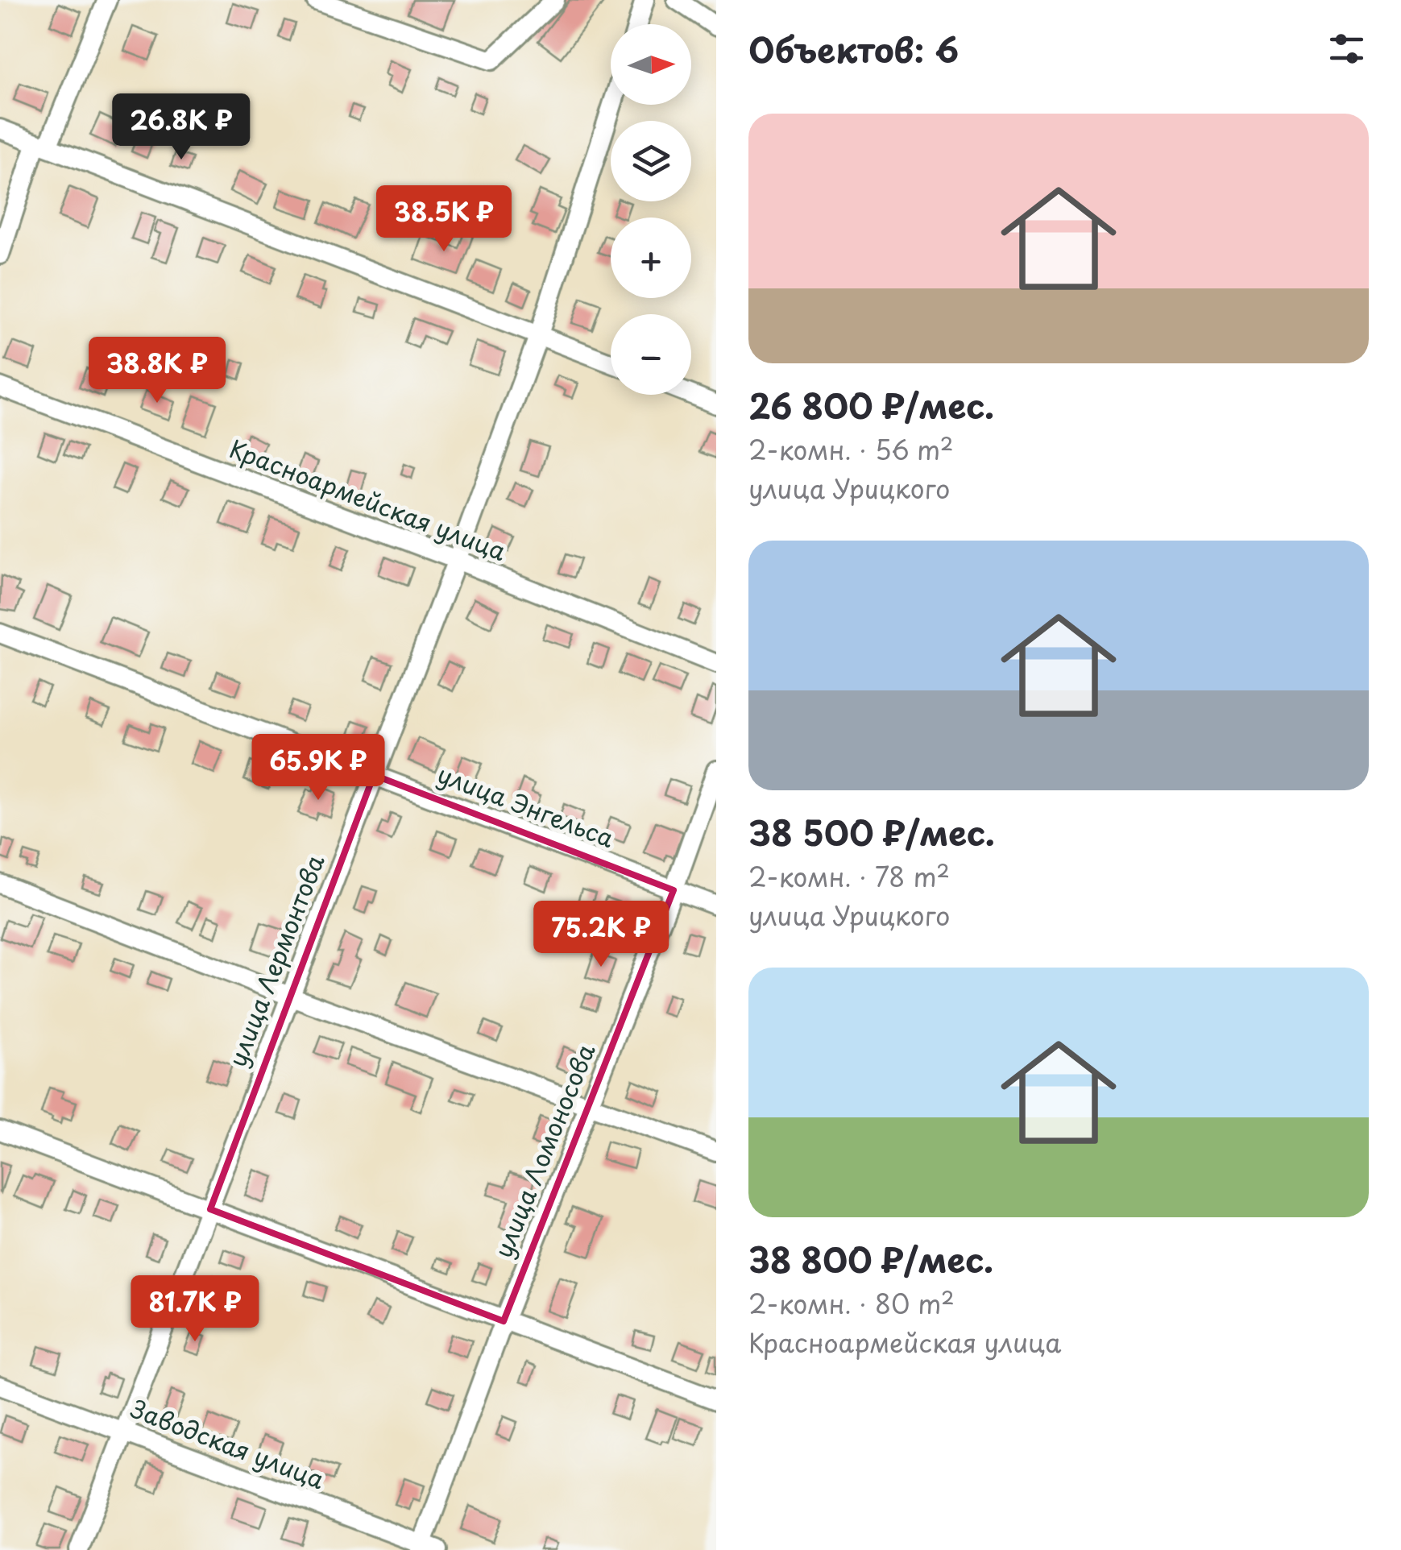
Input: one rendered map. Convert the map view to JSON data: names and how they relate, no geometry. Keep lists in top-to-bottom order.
{
  "streets": {
    "street": [
      "Красноармейская улица",
      "улица Энгельса",
      "улица Лермонтова",
      "улица Ломоносова",
      "Заводская улица"
    ]
  },
  "crossings": [
    ["Красноармейская улица", "улица Лермонтова"],
    ["улица Энгельса", "улица Лермонтова"],
    ["улица Энгельса", "улица Ломоносова"],
    ["улица Лермонтова", "Заводская улица"],
    ["улица Ломоносова", "Заводская улица"]
  ],
  "north": "right",
  "page": {
    "heading": "Объектов: 6",
    "map_buttons": ["+", "−"],
    "price": [
      "26.8K ₽",
      "38.5K ₽",
      "38.8K ₽",
      "65.9K ₽",
      "75.2K ₽",
      "81.7K ₽"
    ],
    "list": [
      {
        "name": "26 800 ₽/мес.",
        "note": "2-комн. · 56 m² · улица Урицкого"
      },
      {
        "name": "38 500 ₽/мес.",
        "note": "2-комн. · 78 m² · улица Урицкого"
      },
      {
        "name": "38 800 ₽/мес.",
        "note": "2-комн. · 80 m² · Красноармейская улица"
      }
    ]
  }
}
